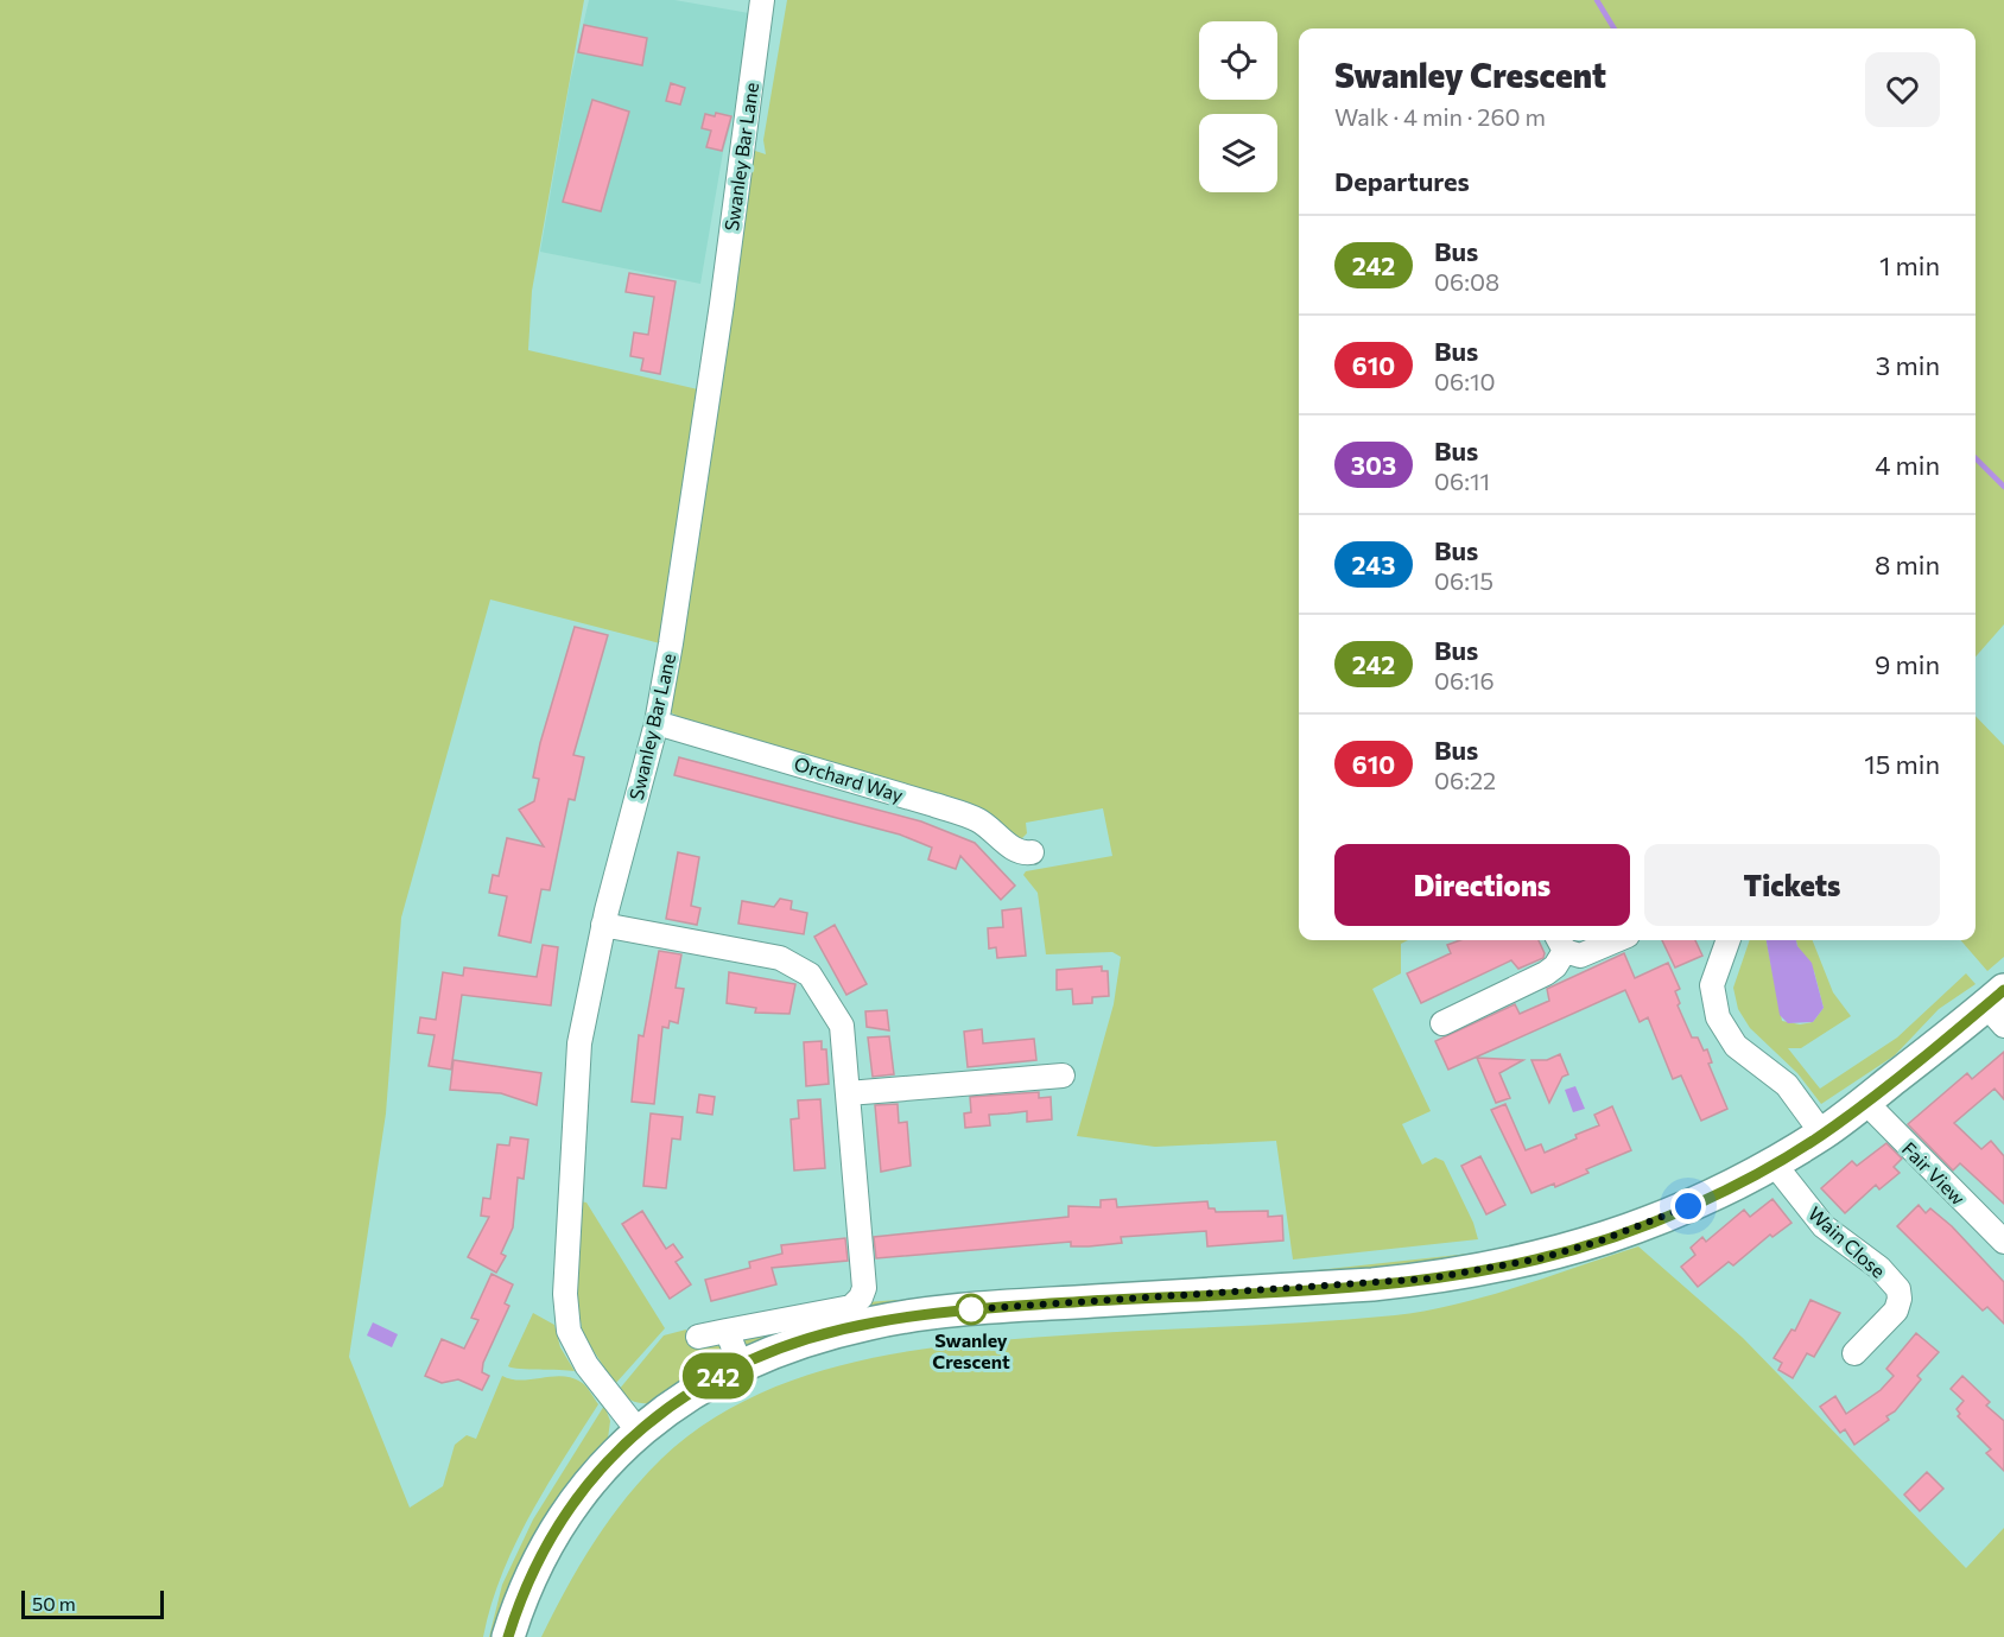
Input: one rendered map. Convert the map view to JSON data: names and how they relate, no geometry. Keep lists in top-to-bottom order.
{
  "streets": {
    "street": [
      "Swanley Bar Lane",
      "Orchard Way",
      "Fair View",
      "Wain Close"
    ]
  },
  "crossings": [
    ["Swanley Bar Lane", "Orchard Way"]
  ],
  "places": ["Swanley Crescent"],
  "lines": ["bus line 242"],
  "scale_bar": "50 m",
  "page": {
    "on_map": "242",
    "heading": [
      ["Swanley Crescent", "Walk · 4 min · 260 m"],
      "Departures"
    ],
    "list": [
      {
        "mark": "242",
        "name": "Bus",
        "note": "06:08",
        "value": "1 min"
      },
      {
        "mark": "610",
        "name": "Bus",
        "note": "06:10",
        "value": "3 min"
      },
      {
        "mark": "303",
        "name": "Bus",
        "note": "06:11",
        "value": "4 min"
      },
      {
        "mark": "243",
        "name": "Bus",
        "note": "06:15",
        "value": "8 min"
      },
      {
        "mark": "242",
        "name": "Bus",
        "note": "06:16",
        "value": "9 min"
      },
      {
        "mark": "610",
        "name": "Bus",
        "note": "06:22",
        "value": "15 min"
      }
    ],
    "buttons": ["Directions", "Tickets"],
    "scale": "50 m"
  }
}
